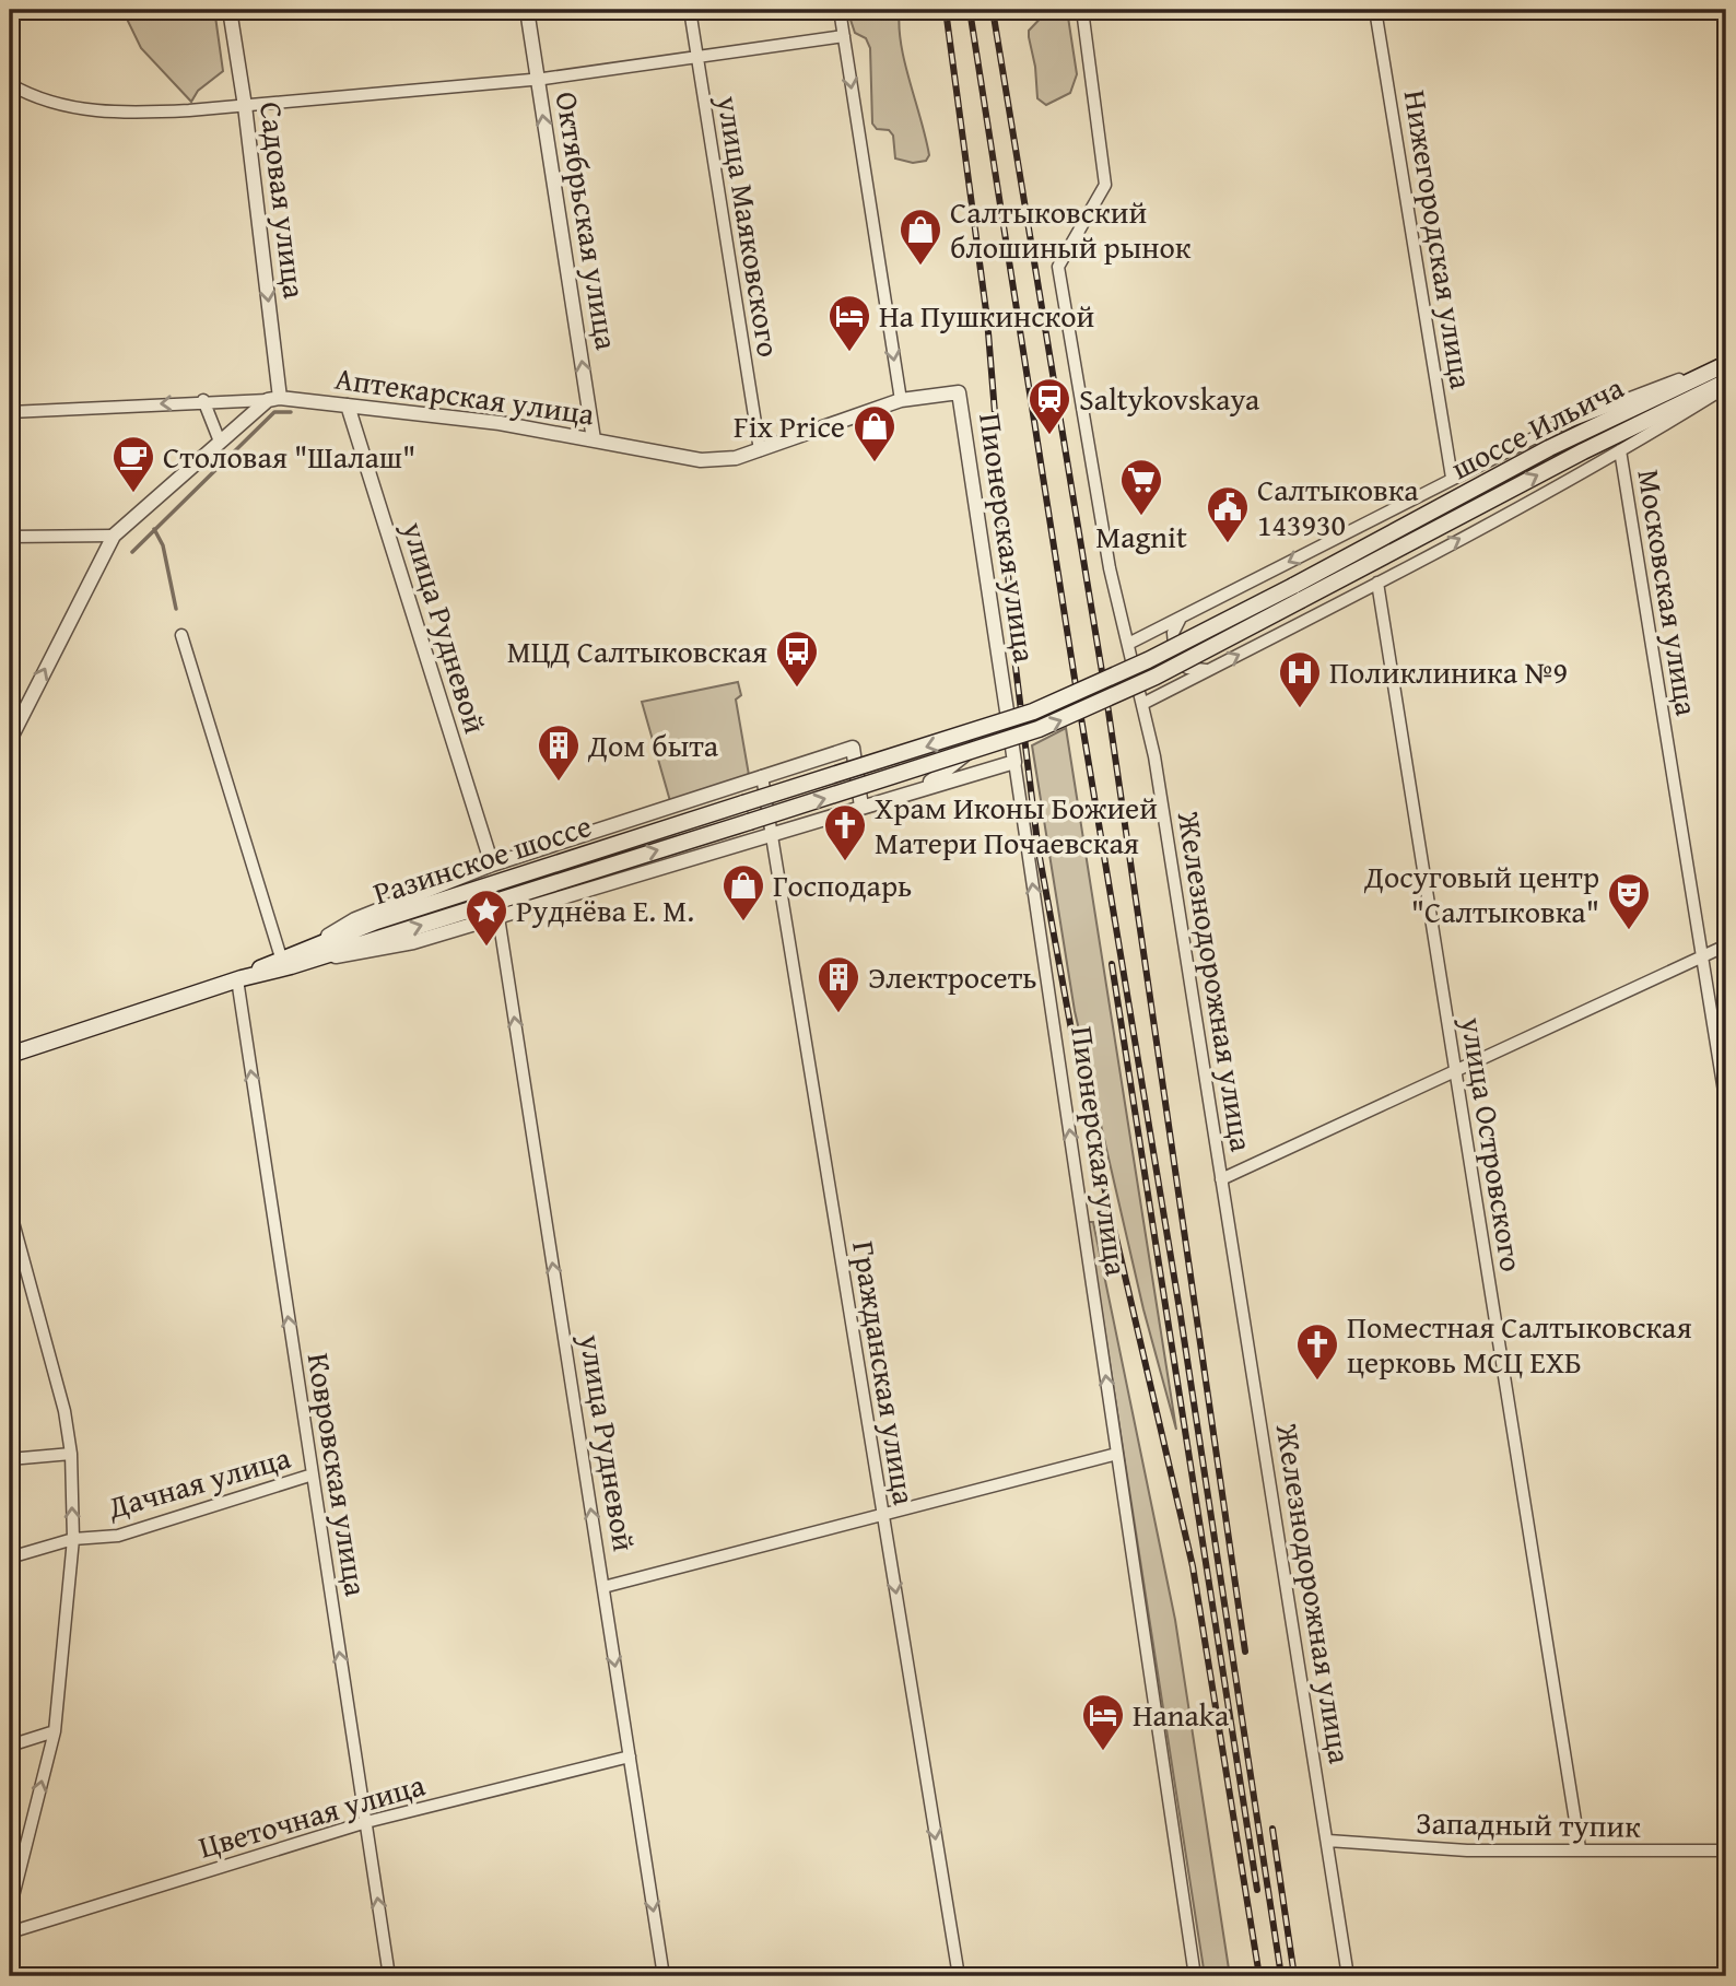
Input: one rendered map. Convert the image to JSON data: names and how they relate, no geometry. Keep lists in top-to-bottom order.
{
  "streets": {
    "main road": ["шоссе Ильича", "Разинское шоссе"],
    "street": [
      "Садовая улица",
      "Октябрьская улица",
      "улица Маяковского",
      "Нижегородская улица",
      "Аптекарская улица",
      "Пионерская улица",
      "Московская улица",
      "улица Рудневой",
      "Железнодорожная улица",
      "улица Островского",
      "Гражданская улица",
      "Ковровская улица",
      "Дачная улица",
      "Цветочная улица",
      "Западный тупик"
    ]
  },
  "crossings": [
    ["Садовая улица", "Аптекарская улица"],
    ["Октябрьская улица", "Аптекарская улица"],
    ["улица Маяковского", "Аптекарская улица"],
    ["Аптекарская улица", "Пионерская улица"],
    ["Аптекарская улица", "улица Рудневой"],
    ["шоссе Ильича", "Разинское шоссе"],
    ["улица Рудневой", "Цветочная улица"],
    ["Разинское шоссе", "Ковровская улица"],
    ["Железнодорожная улица", "Западный тупик"],
    ["улица Островского", "Западный тупик"],
    ["Ковровская улица", "Дачная улица"],
    ["Ковровская улица", "Цветочная улица"]
  ],
  "one_way": [
    "Садовая улица",
    "Октябрьская улица",
    "Пионерская улица",
    "Гражданская улица",
    "Ковровская улица"
  ],
  "places": {
    "shop": ["Салтыковский блошиный рынок", "Fix Price", "Господарь"],
    "hotel": ["На Пушкинской", "Hanaka"],
    "station": ["Saltykovskaya"],
    "cafe": ["Столовая \"Шалаш\""],
    "supermarket": ["Magnit"],
    "public building": ["Салтыковка 143930"],
    "bus stop": ["МЦД Салтыковская"],
    "hospital": ["Поликлиника №9"],
    "building": ["Дом быта", "Электросеть"],
    "church": ["Храм Иконы Божией Матери Почаевская", "Поместная Салтыковская церковь МСЦ ЕХБ"],
    "theatre": ["Досуговый центр \"Салтыковка\""],
    "place": ["Руднёва Е. М."]
  }
}
